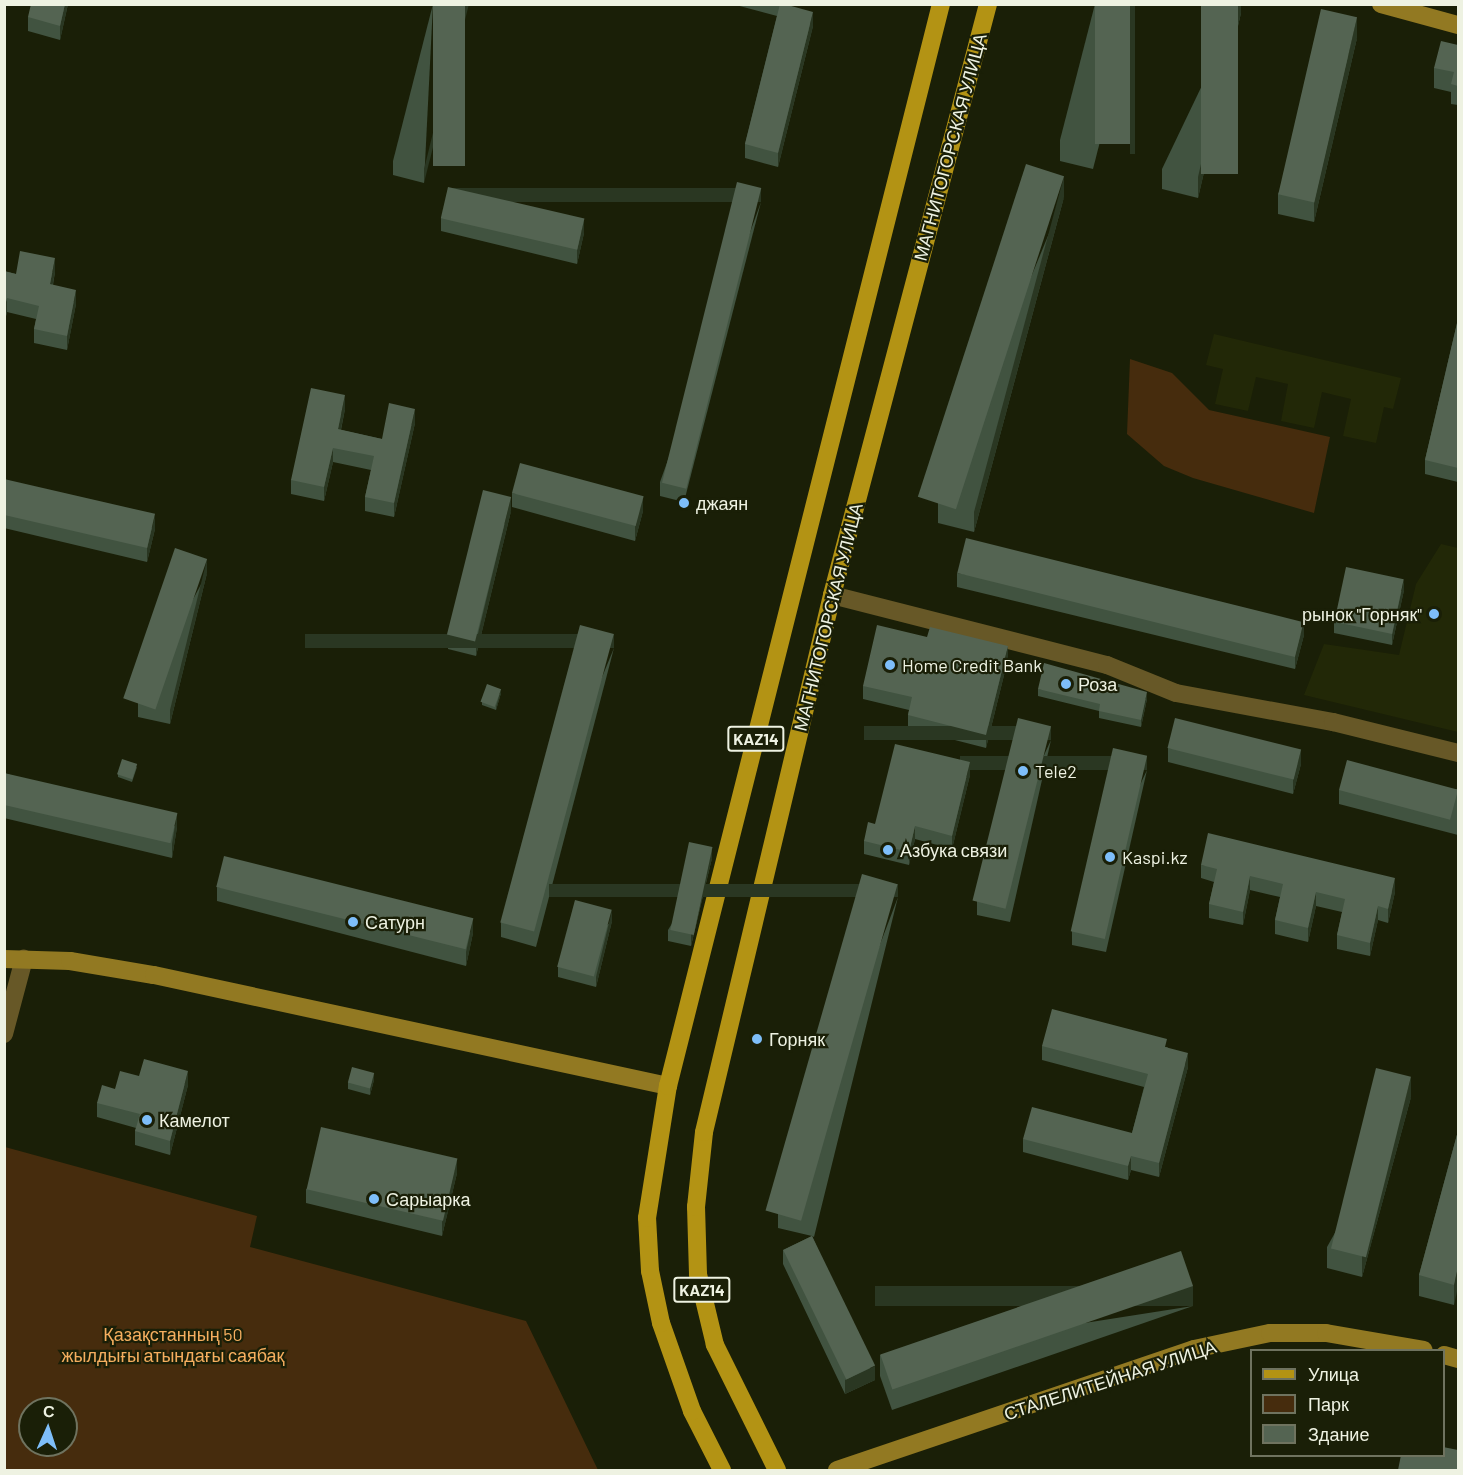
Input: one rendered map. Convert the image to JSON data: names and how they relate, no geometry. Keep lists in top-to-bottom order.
{
  "streets": {
    "main road": ["МАГНИТОГОРСКАЯ УЛИЦА", "KAZ14"],
    "street": ["СТАЛЕЛИТЕЙНАЯ УЛИЦА"]
  },
  "parks": ["Қазақстанның 50 жылдығы атындағы саябақ"],
  "places": [
    "джаян",
    "рынок \"Горняк\"",
    "Home Credit Bank",
    "Роза",
    "Tele2",
    "Азбука связи",
    "Kaspi.kz",
    "Сатурн",
    "Горняк",
    "Камелот",
    "Сарыарка"
  ],
  "legend": ["Улица", "Парк", "Здание"],
  "north": "top"
}
